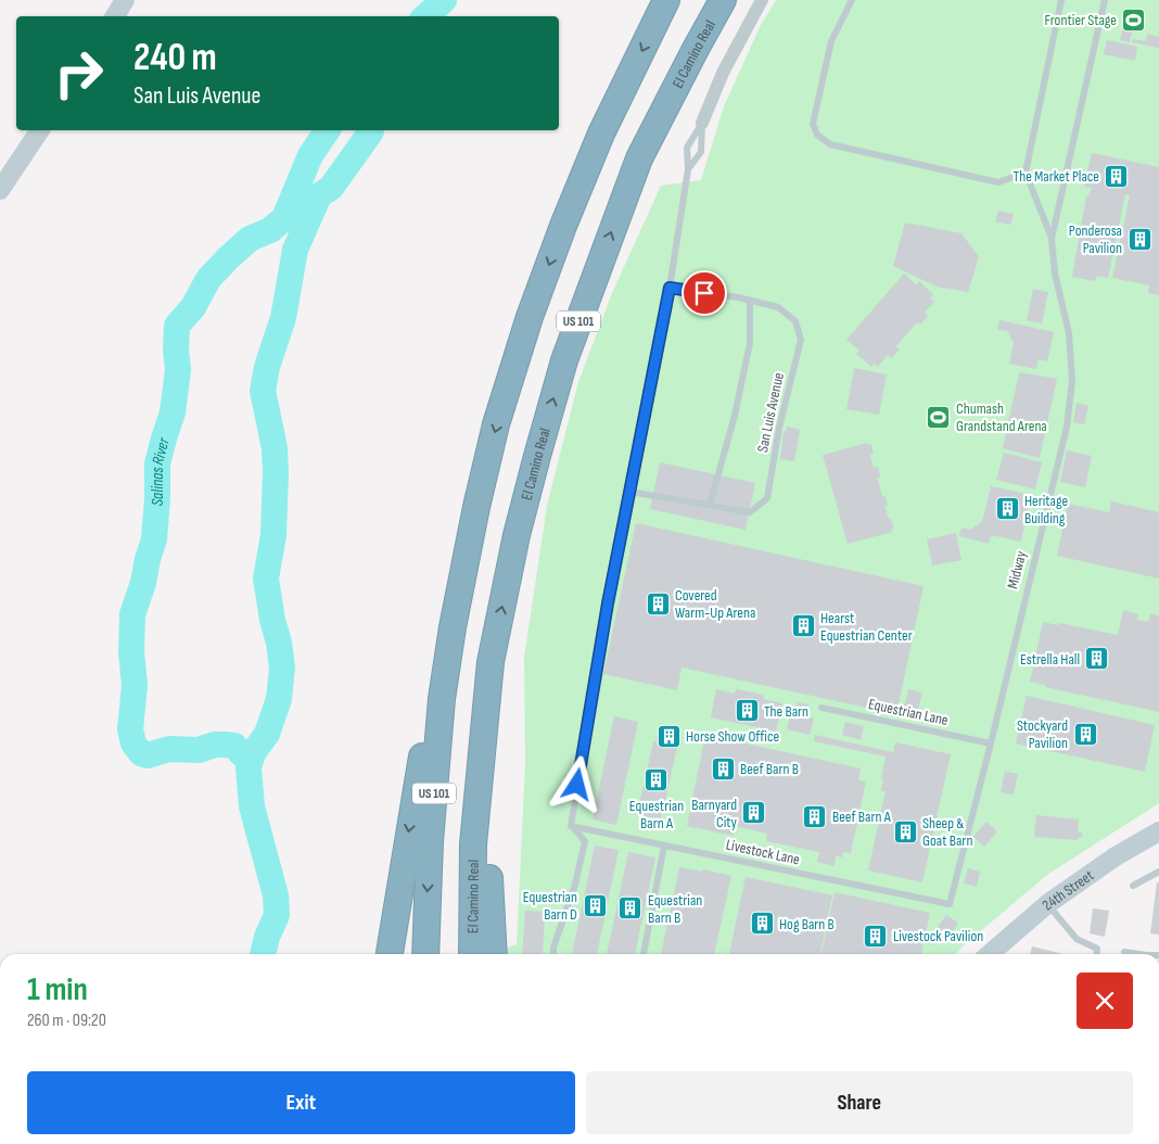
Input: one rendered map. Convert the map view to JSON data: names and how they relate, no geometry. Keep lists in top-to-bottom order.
{
  "streets": {
    "highway": ["El Camino Real", "US 101"],
    "main road": ["24th Street"],
    "lane": [
      "San Luis Avenue",
      "Midway",
      "Equestrian Lane",
      "Livestock Lane"
    ]
  },
  "crossings": [
    ["Midway", "Equestrian Lane"],
    ["Midway", "Livestock Lane"]
  ],
  "water": ["Salinas River"],
  "places": {
    "sports": ["Frontier Stage", "Chumash Grandstand Arena"],
    "building": [
      "The Market Place",
      "Ponderosa Pavilion",
      "Heritage Building",
      "Covered Warm-Up Arena",
      "Hearst Equestrian Center",
      "Estrella Hall",
      "The Barn",
      "Stockyard Pavilion",
      "Horse Show Office",
      "Beef Barn B",
      "Equestrian Barn A",
      "Barnyard City",
      "Beef Barn A",
      "Sheep & Goat Barn",
      "Equestrian Barn D",
      "Equestrian Barn B",
      "Hog Barn B",
      "Livestock Pavilion"
    ]
  },
  "page": {
    "turn": ["240 m", "San Luis Avenue"],
    "heading": ["1 min", "260 m · 09:20"],
    "buttons": ["Exit", "Share"]
  }
}
